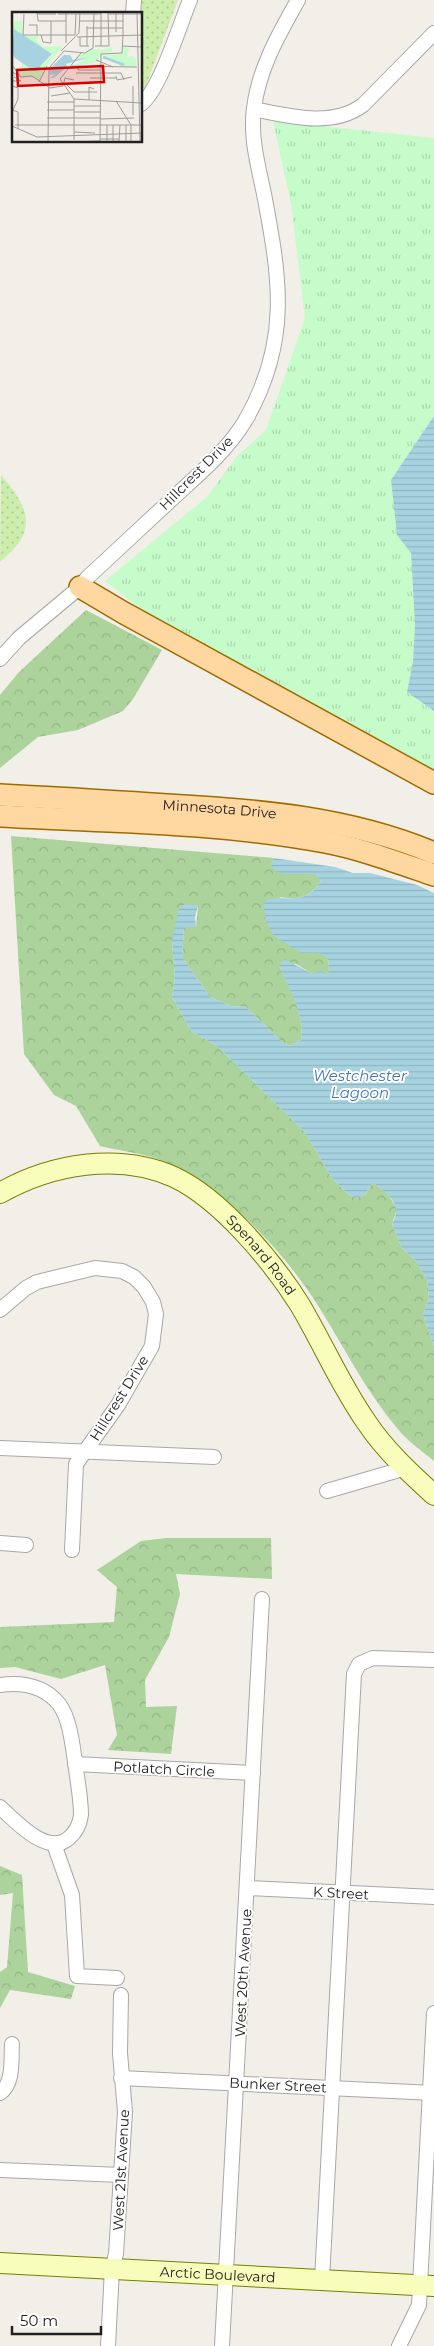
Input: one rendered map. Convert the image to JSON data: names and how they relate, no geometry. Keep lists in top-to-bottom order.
{
  "streets": {
    "main road": ["Minnesota Drive", "Spenard Road", "Arctic Boulevard"],
    "street": [
      "Hillcrest Drive",
      "Potlatch Circle",
      "K Street",
      "West 20th Avenue",
      "Bunker Street",
      "West 21st Avenue"
    ]
  },
  "crossings": [
    ["Potlatch Circle", "West 20th Avenue"],
    ["K Street", "West 20th Avenue"],
    ["West 20th Avenue", "Bunker Street"],
    ["West 20th Avenue", "Arctic Boulevard"],
    ["Bunker Street", "West 21st Avenue"],
    ["West 21st Avenue", "Arctic Boulevard"]
  ],
  "water": ["Westchester Lagoon"],
  "scale_bar": "50 m"
}
